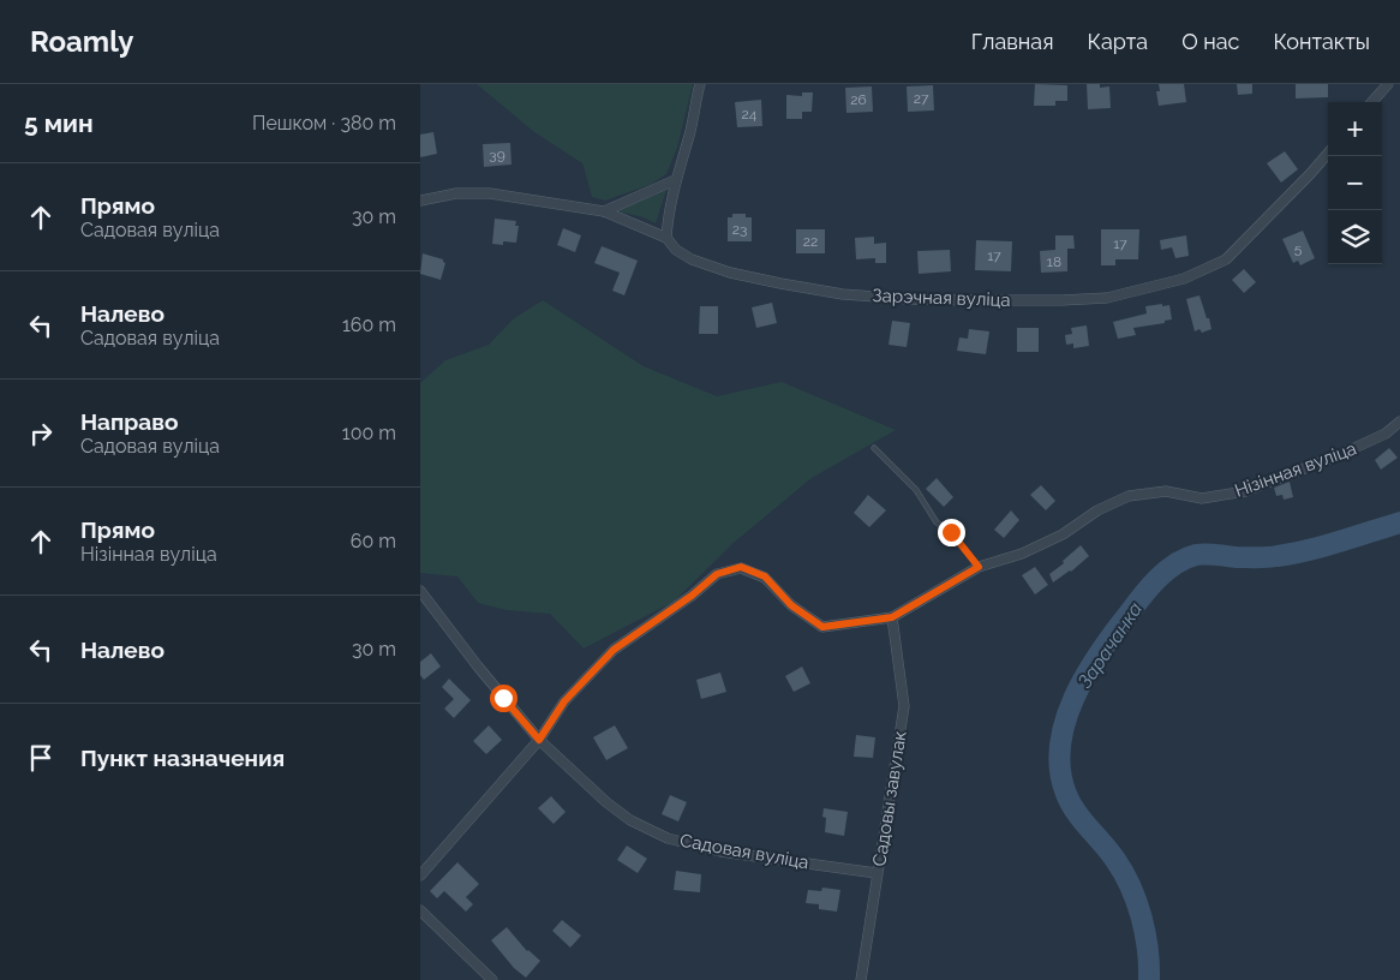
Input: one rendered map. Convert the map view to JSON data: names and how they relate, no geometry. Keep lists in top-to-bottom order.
{
  "streets": {
    "street": [
      "Зарэчная вуліца",
      "Нізінная вуліца",
      "Садовы завулак",
      "Садовая вуліца"
    ]
  },
  "crossings": [
    ["Нізінная вуліца", "Садовы завулак"],
    ["Садовы завулак", "Садовая вуліца"]
  ],
  "water": ["Зарачанка"],
  "house_numbers": [
    "27",
    "26",
    "24",
    "39",
    "23",
    "22",
    "17",
    "5",
    "17",
    "18"
  ],
  "page": {
    "header": "Roamly",
    "nav": [
      "Главная",
      "Карта",
      "О нас",
      "Контакты"
    ],
    "heading": ["5 мин", "Пешком · 380 m"],
    "map_buttons": ["+", "−"],
    "list": [
      ["Прямо", "Садовая вуліца", "30 m"],
      ["Налево", "Садовая вуліца", "160 m"],
      ["Направо", "Садовая вуліца", "100 m"],
      ["Прямо", "Нізінная вуліца", "60 m"],
      ["Налево", "30 m"],
      "Пункт назначения"
    ]
  }
}
